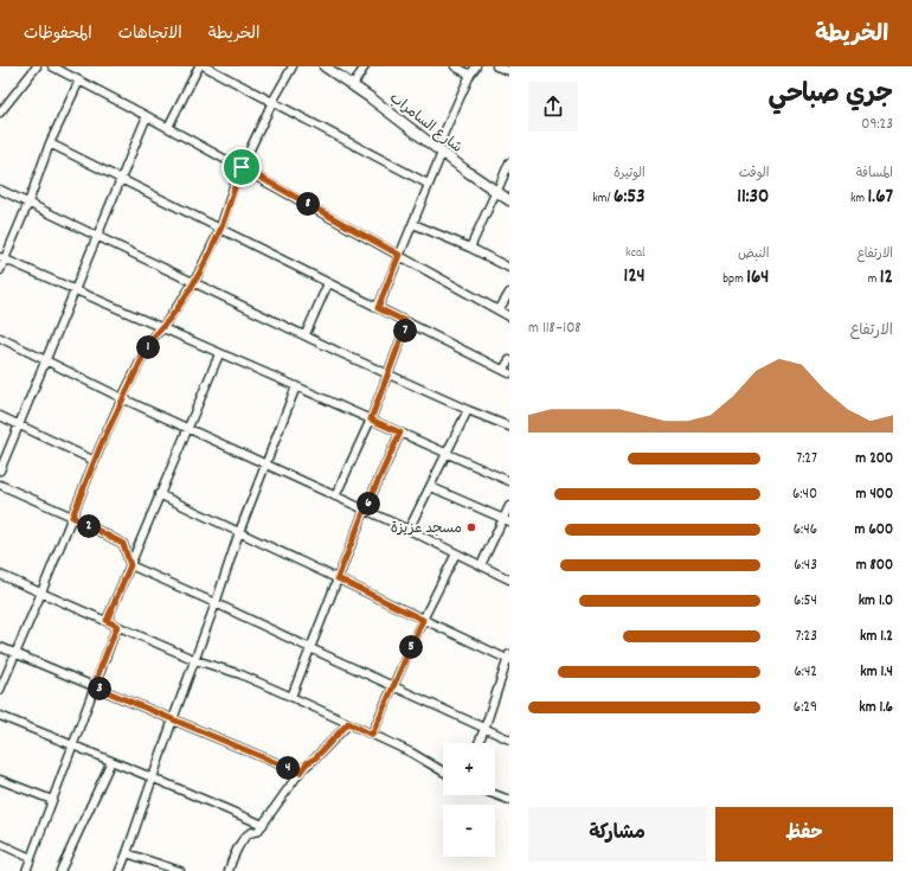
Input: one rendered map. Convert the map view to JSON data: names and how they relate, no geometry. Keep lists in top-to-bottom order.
{
  "streets": {
    "street": ["شارع السامراب"]
  },
  "places": ["مسجد عزيزة"],
  "page": {
    "header": "الخريطة",
    "nav": ["الخريطة", "الاتجاهات", "المحفوظات"],
    "heading": ["جري صباحي", "09:23"],
    "stats": [
      ["المسافة", "1.67 km"],
      ["الوقت", "11:30"],
      ["الوتيرة", "6:53 /km"],
      ["الارتفاع", "12 m"],
      ["النبض", "164 bpm"],
      ["kcal", "124"]
    ],
    "pins": [
      "8",
      "7",
      "1",
      "6",
      "2",
      "5",
      "3",
      "4"
    ],
    "chart": ["الارتفاع", "108–118 m"],
    "list": [
      {
        "name": "200 m",
        "note": "7:27"
      },
      {
        "name": "400 m",
        "note": "6:40"
      },
      {
        "name": "600 m",
        "note": "6:46"
      },
      {
        "name": "800 m",
        "note": "6:43"
      },
      {
        "name": "1.0 km",
        "note": "6:54"
      },
      {
        "name": "1.2 km",
        "note": "7:23"
      },
      {
        "name": "1.4 km",
        "note": "6:42"
      },
      {
        "name": "1.6 km",
        "note": "6:29"
      }
    ],
    "map_buttons": ["+", "−"],
    "buttons": ["حفظ", "مشاركة"]
  }
}
